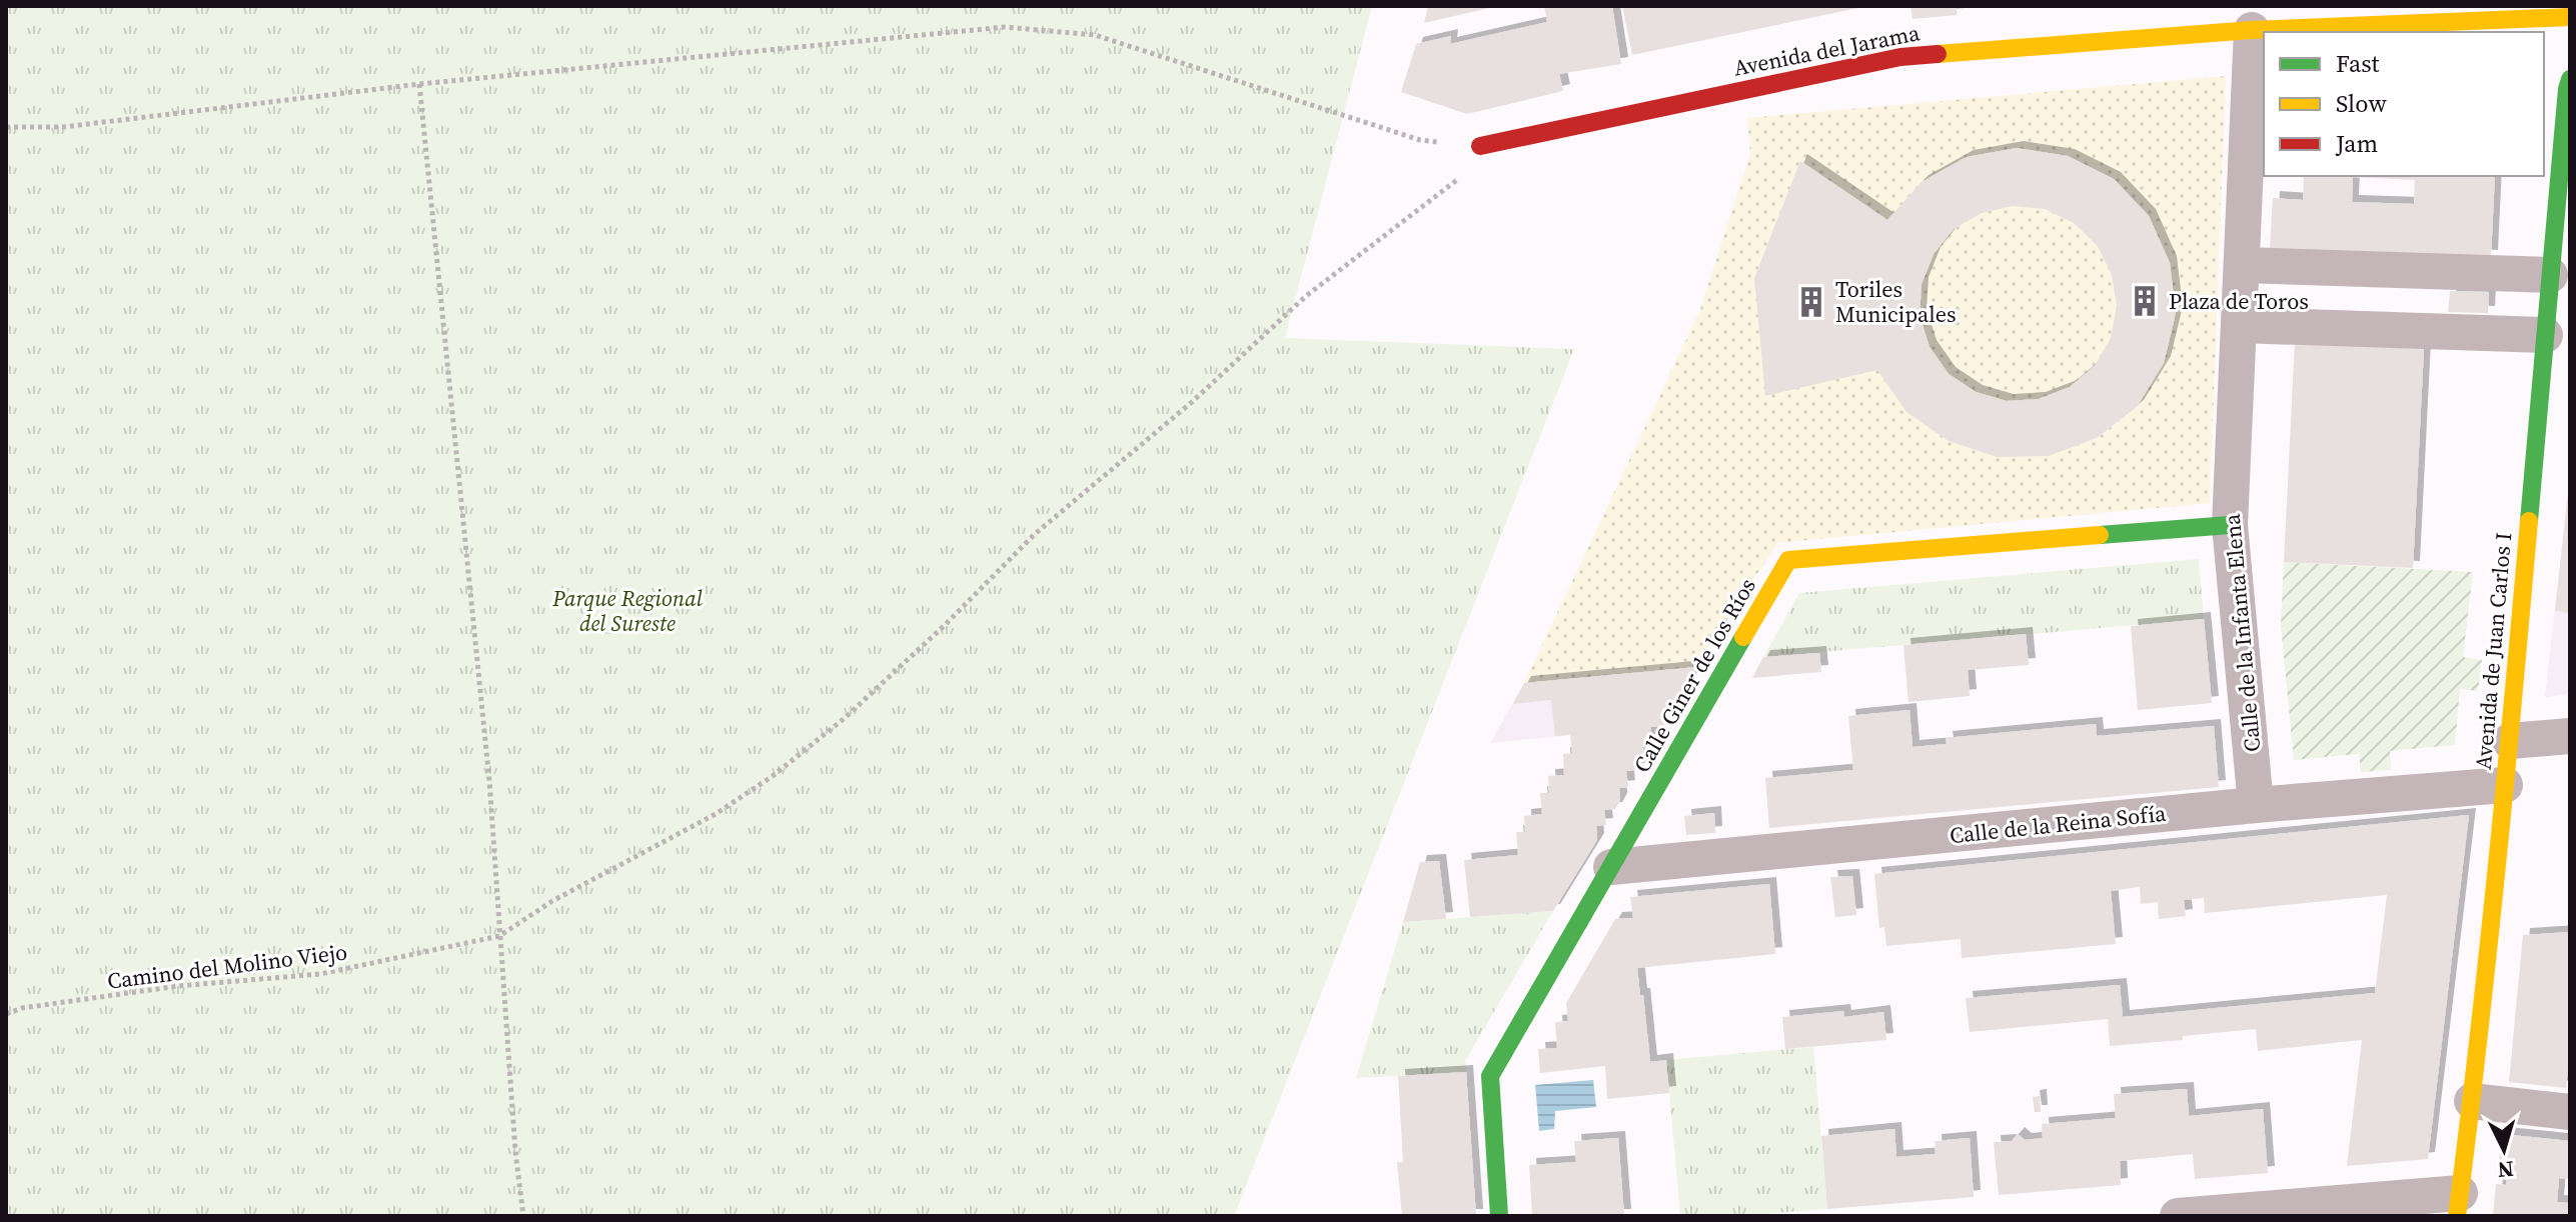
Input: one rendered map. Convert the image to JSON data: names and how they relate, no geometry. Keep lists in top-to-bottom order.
{
  "streets": {
    "street": [
      "Avenida del Jarama",
      "Calle de la Infanta Elena",
      "Avenida de Juan Carlos I",
      "Calle Giner de los Ríos",
      "Calle de la Reina Sofía"
    ],
    "path": ["Camino del Molino Viejo"]
  },
  "crossings": [
    ["Avenida del Jarama", "Calle de la Infanta Elena"],
    ["Calle de la Infanta Elena", "Calle Giner de los Ríos"],
    ["Calle de la Infanta Elena", "Calle de la Reina Sofía"],
    ["Avenida de Juan Carlos I", "Calle de la Reina Sofía"],
    ["Calle Giner de los Ríos", "Calle de la Reina Sofía"]
  ],
  "parks": ["Parque Regional del Sureste"],
  "places": {
    "building": ["Plaza de Toros", "Toriles Municipales"]
  },
  "legend": ["Fast", "Slow", "Jam"],
  "north": "bottom"
}
